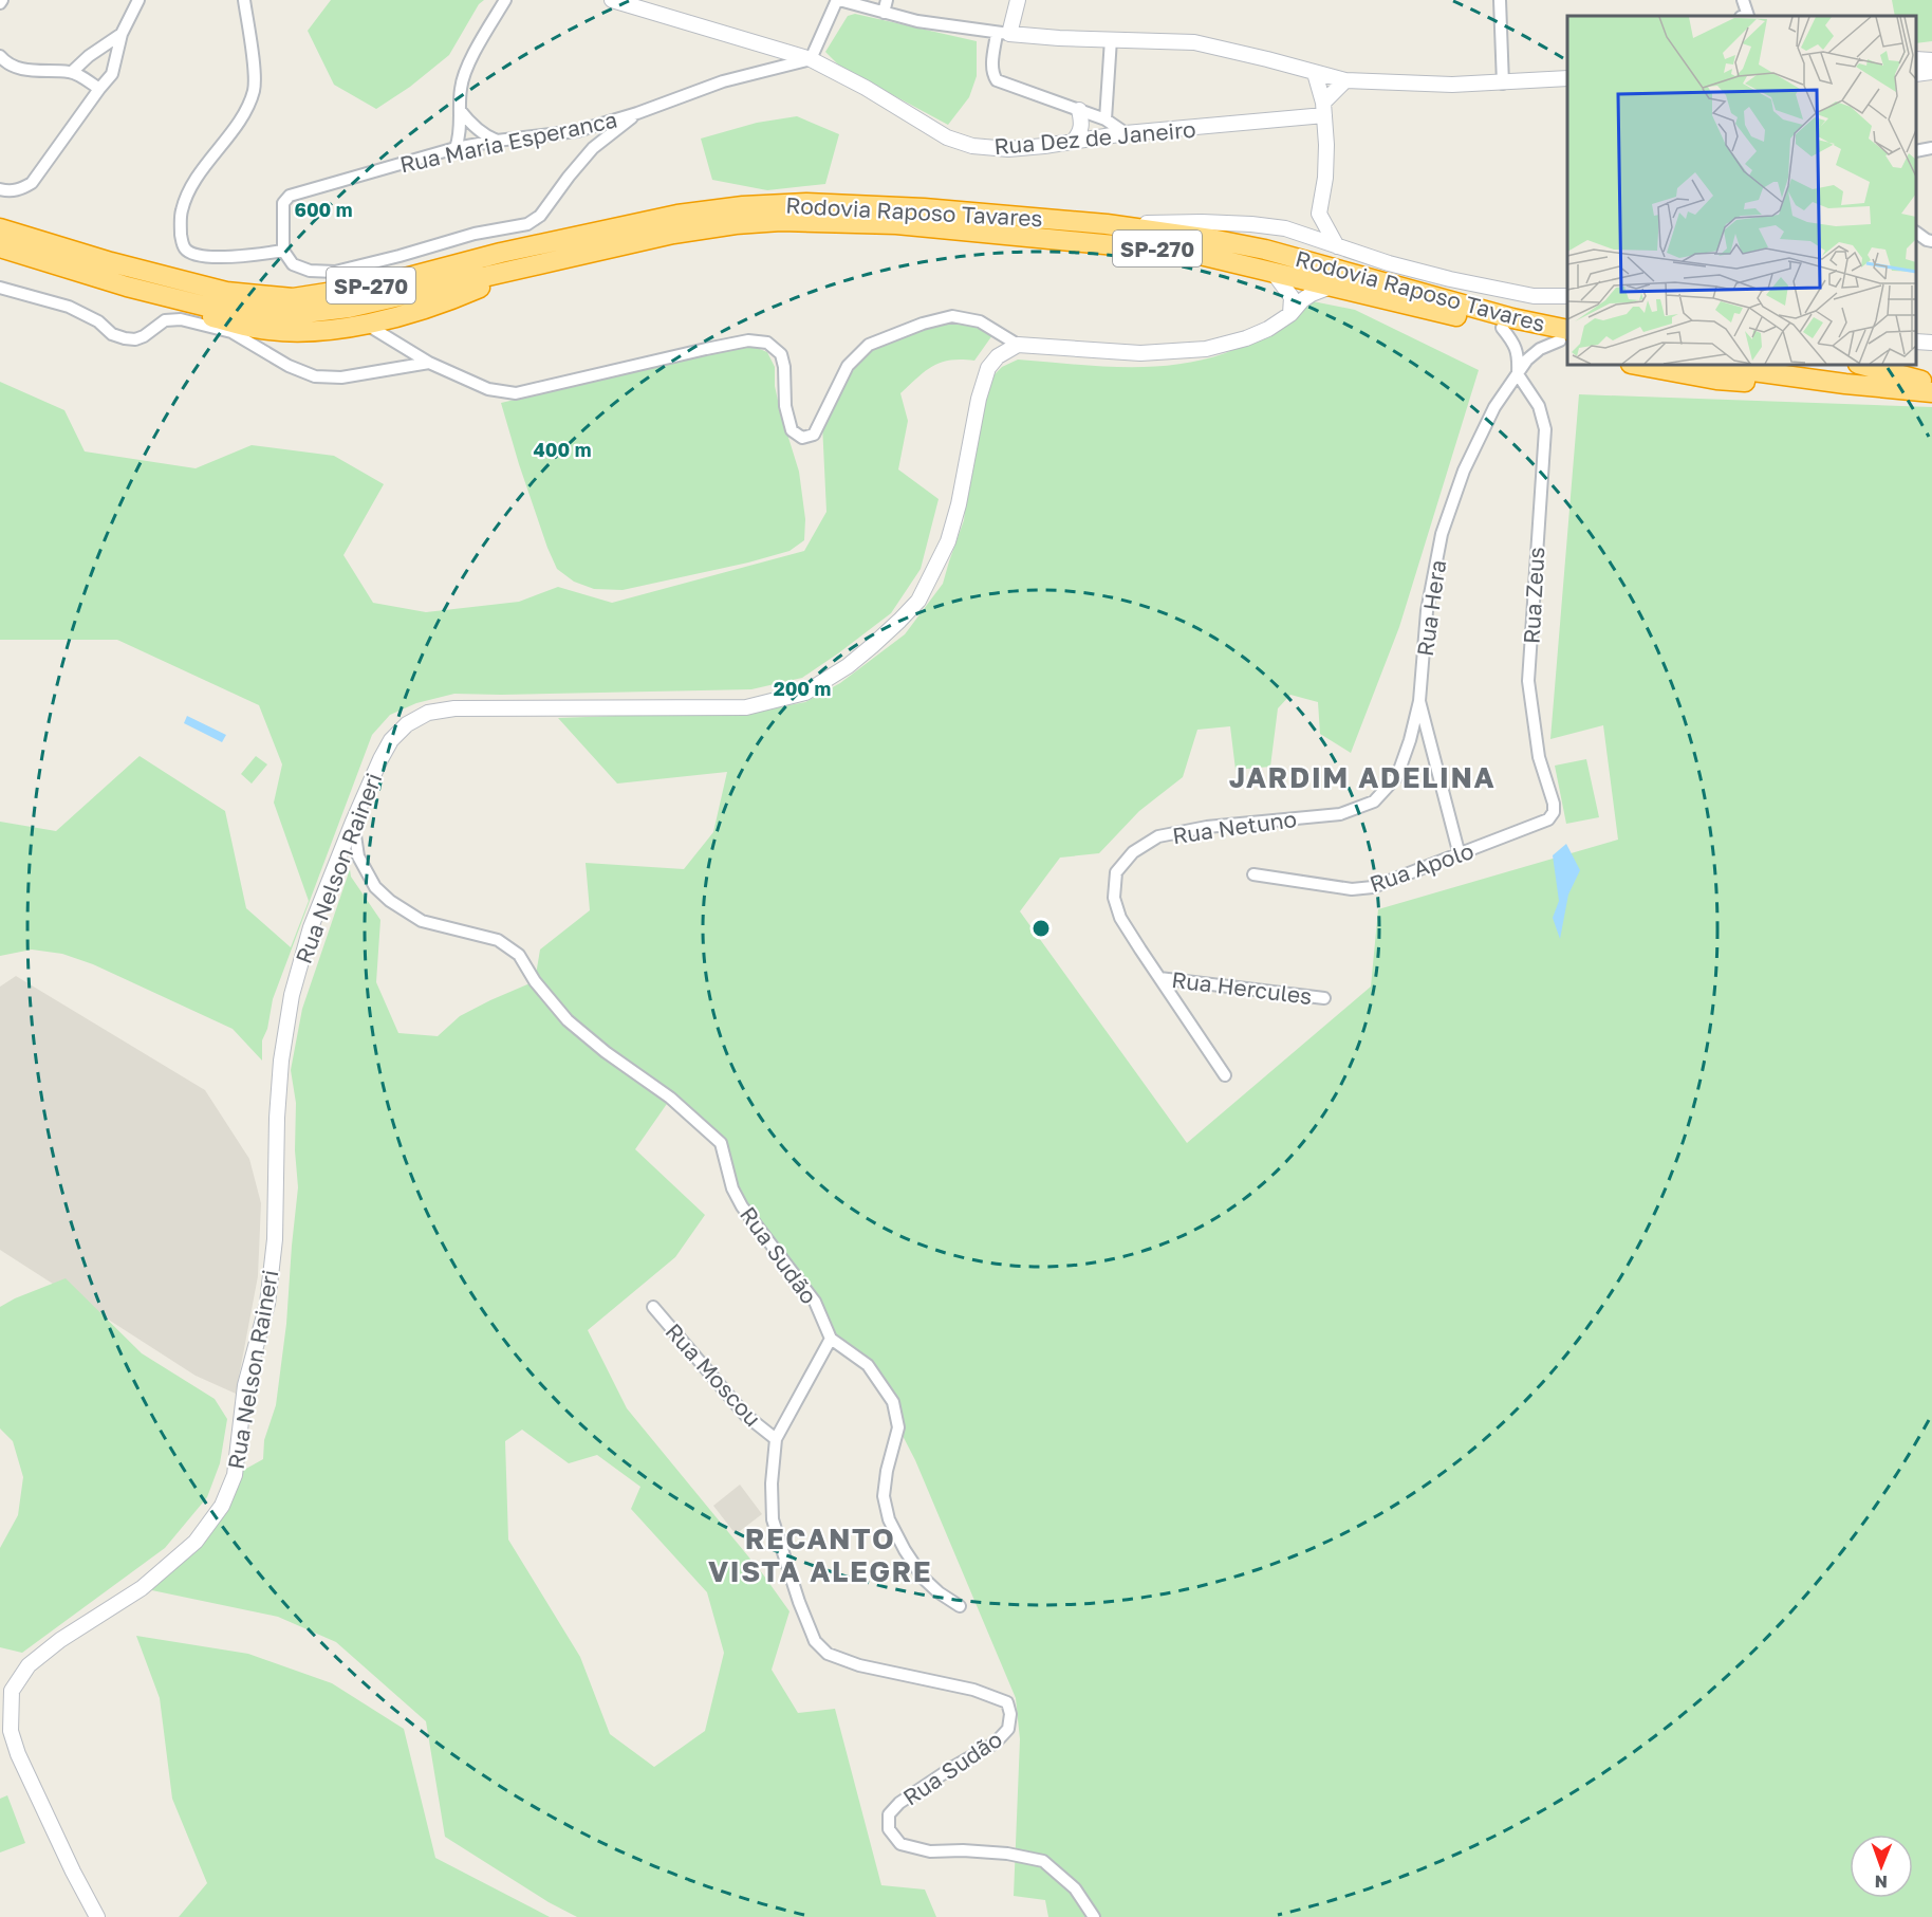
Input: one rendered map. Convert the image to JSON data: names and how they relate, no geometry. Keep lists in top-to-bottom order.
{
  "streets": {
    "highway": ["Rodovia Raposo Tavares", "SP-270"],
    "main road": ["Rua Dez de Janeiro", "Rua Nelson Raineri"],
    "street": [
      "Rua Maria Esperanca",
      "Rua Zeus",
      "Rua Hera",
      "Rua Netuno",
      "Rua Apolo",
      "Rua Hercules",
      "Rua Sudão",
      "Rua Moscou"
    ]
  },
  "crossings": [
    ["Rodovia Raposo Tavares", "Rua Hera"],
    ["Rua Zeus", "Rua Hera"],
    ["Rua Zeus", "Rua Apolo"],
    ["Rua Hera", "Rua Netuno"],
    ["Rua Hera", "Rua Apolo"],
    ["Rua Netuno", "Rua Hercules"],
    ["Rua Nelson Raineri", "Rua Sudão"],
    ["Rua Sudão", "Rua Moscou"]
  ],
  "districts": ["JARDIM ADELINA", "RECANTO VISTA ALEGRE"],
  "north": "bottom",
  "rings": ["600 m", "400 m", "200 m"]
}
